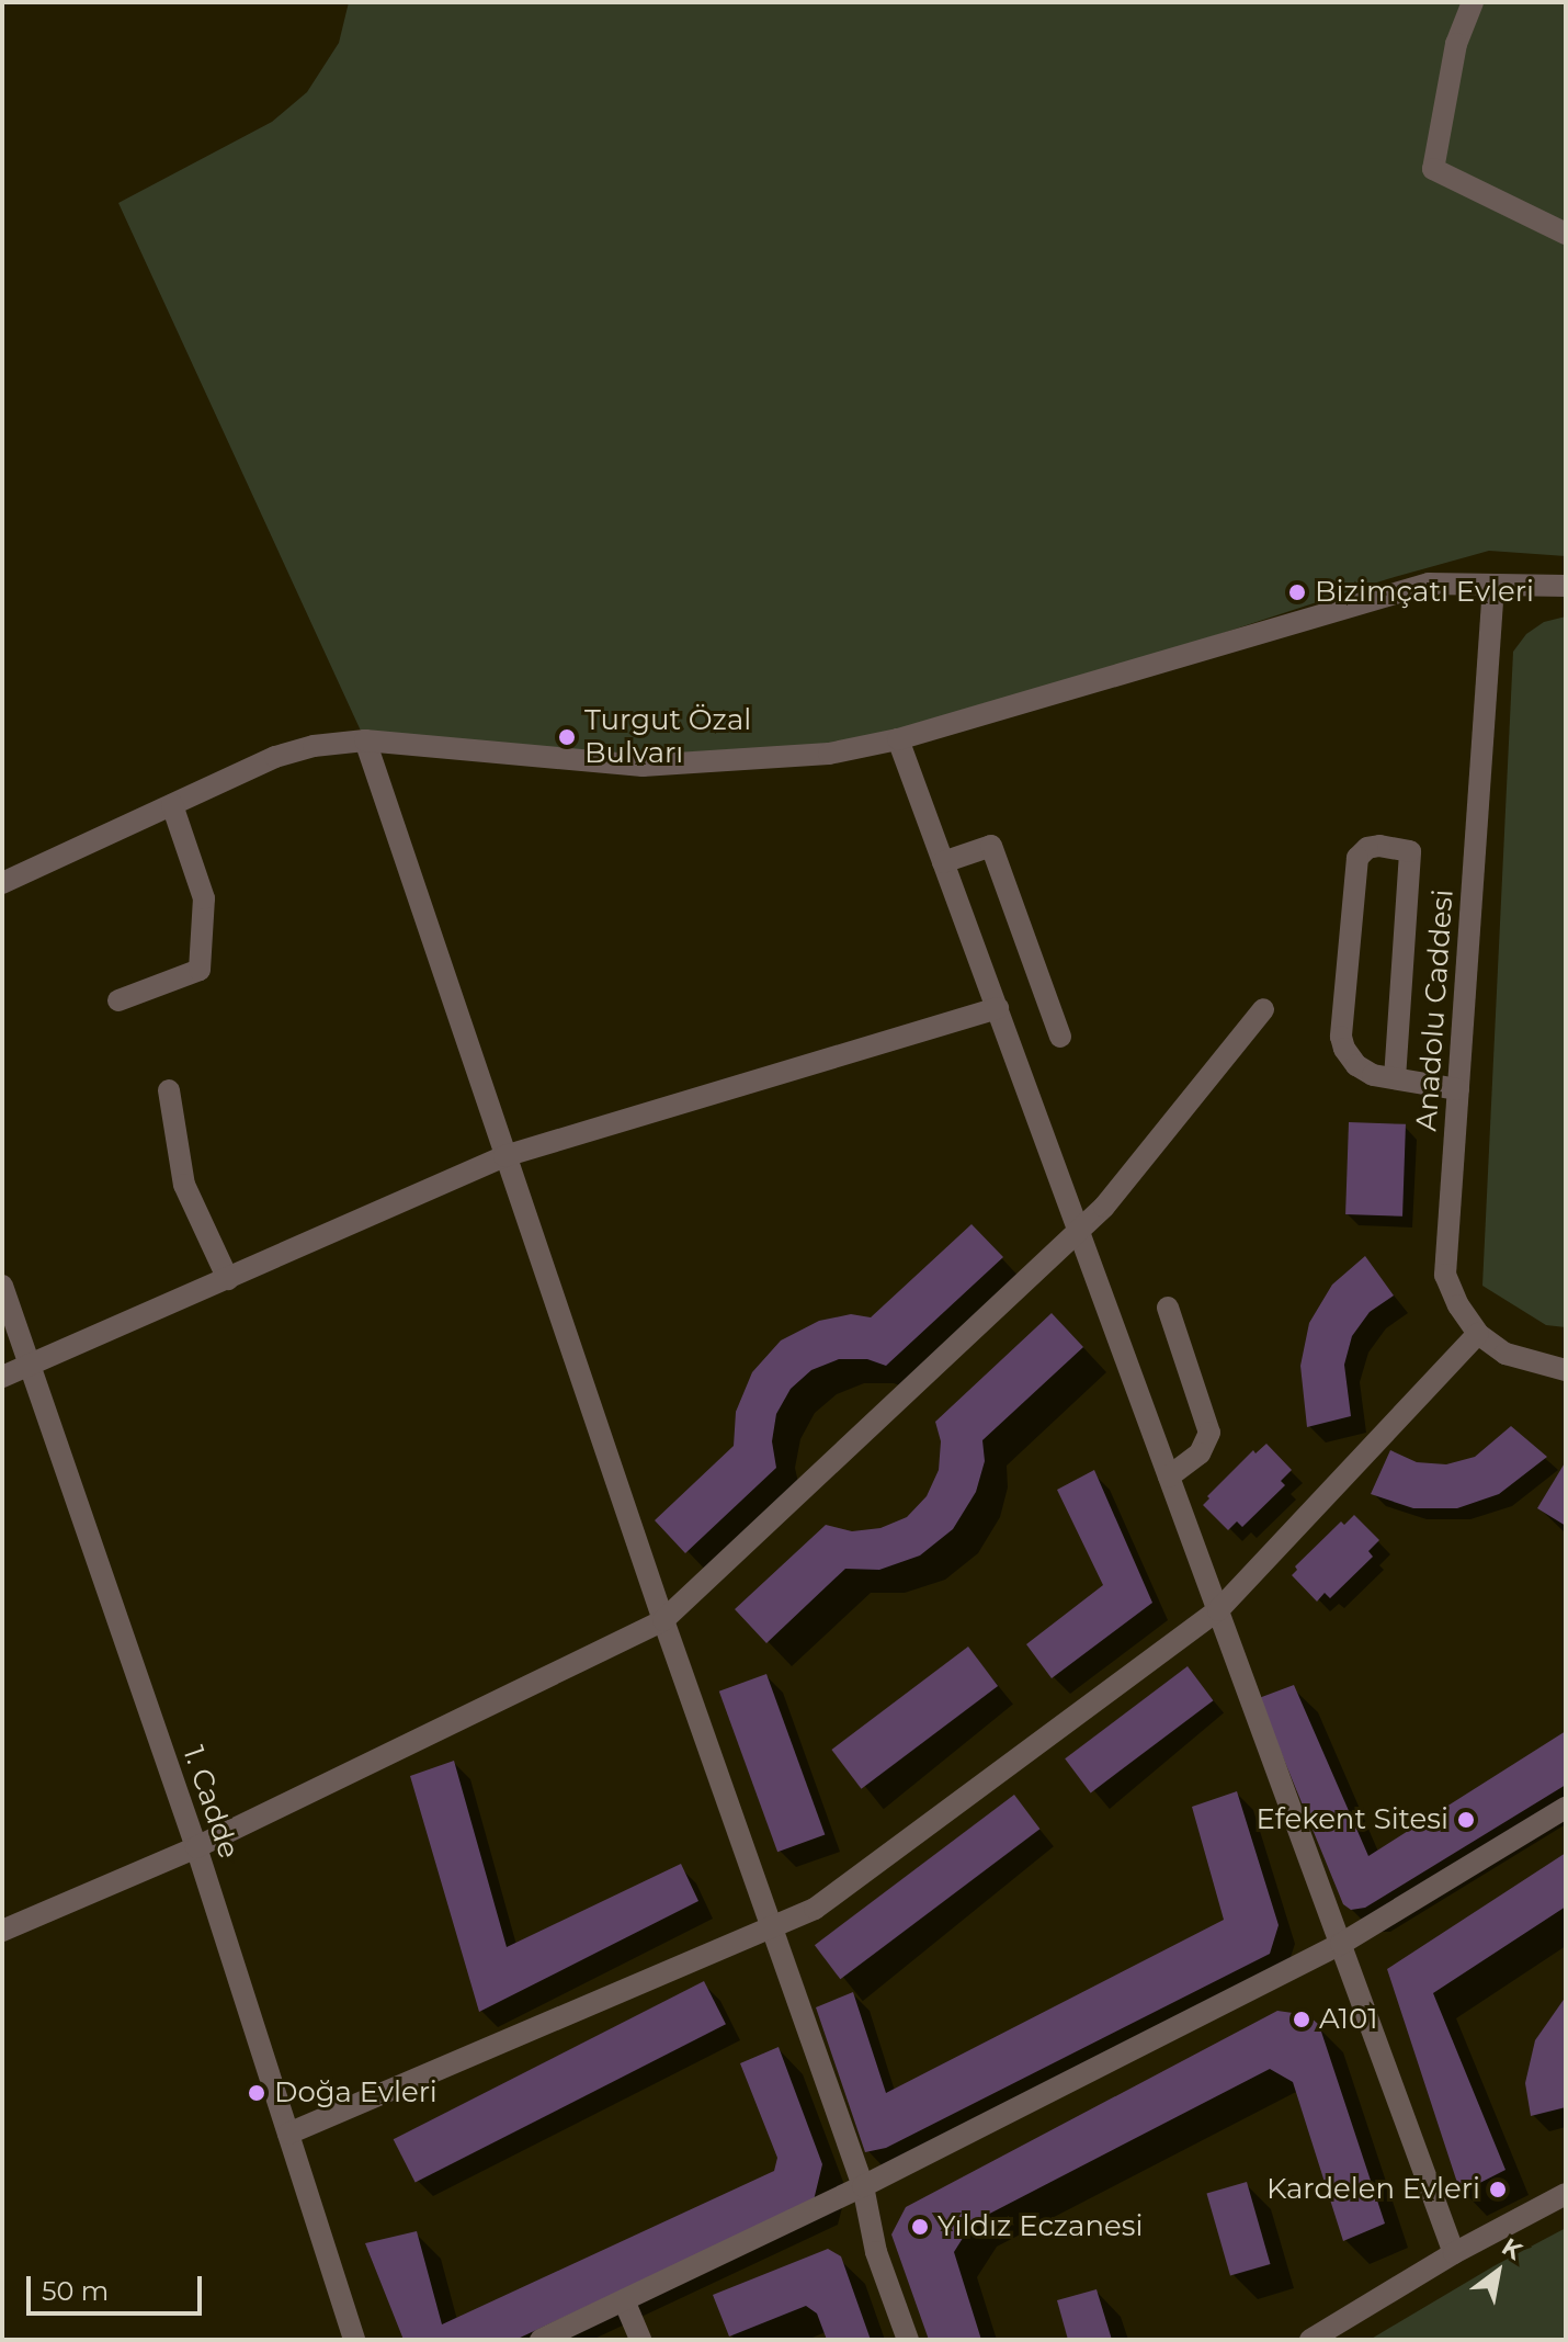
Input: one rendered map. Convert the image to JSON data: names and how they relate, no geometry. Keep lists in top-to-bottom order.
{
  "streets": {
    "street": ["Anadolu Caddesi", "1. Cadde"]
  },
  "places": [
    "Bizimçatı Evleri",
    "Turgut Özal Bulvarı",
    "Efekent Sitesi",
    "A101",
    "Doğa Evleri",
    "Kardelen Evleri",
    "Yıldız Eczanesi"
  ],
  "scale_bar": "50 m",
  "north": "top right"
}
